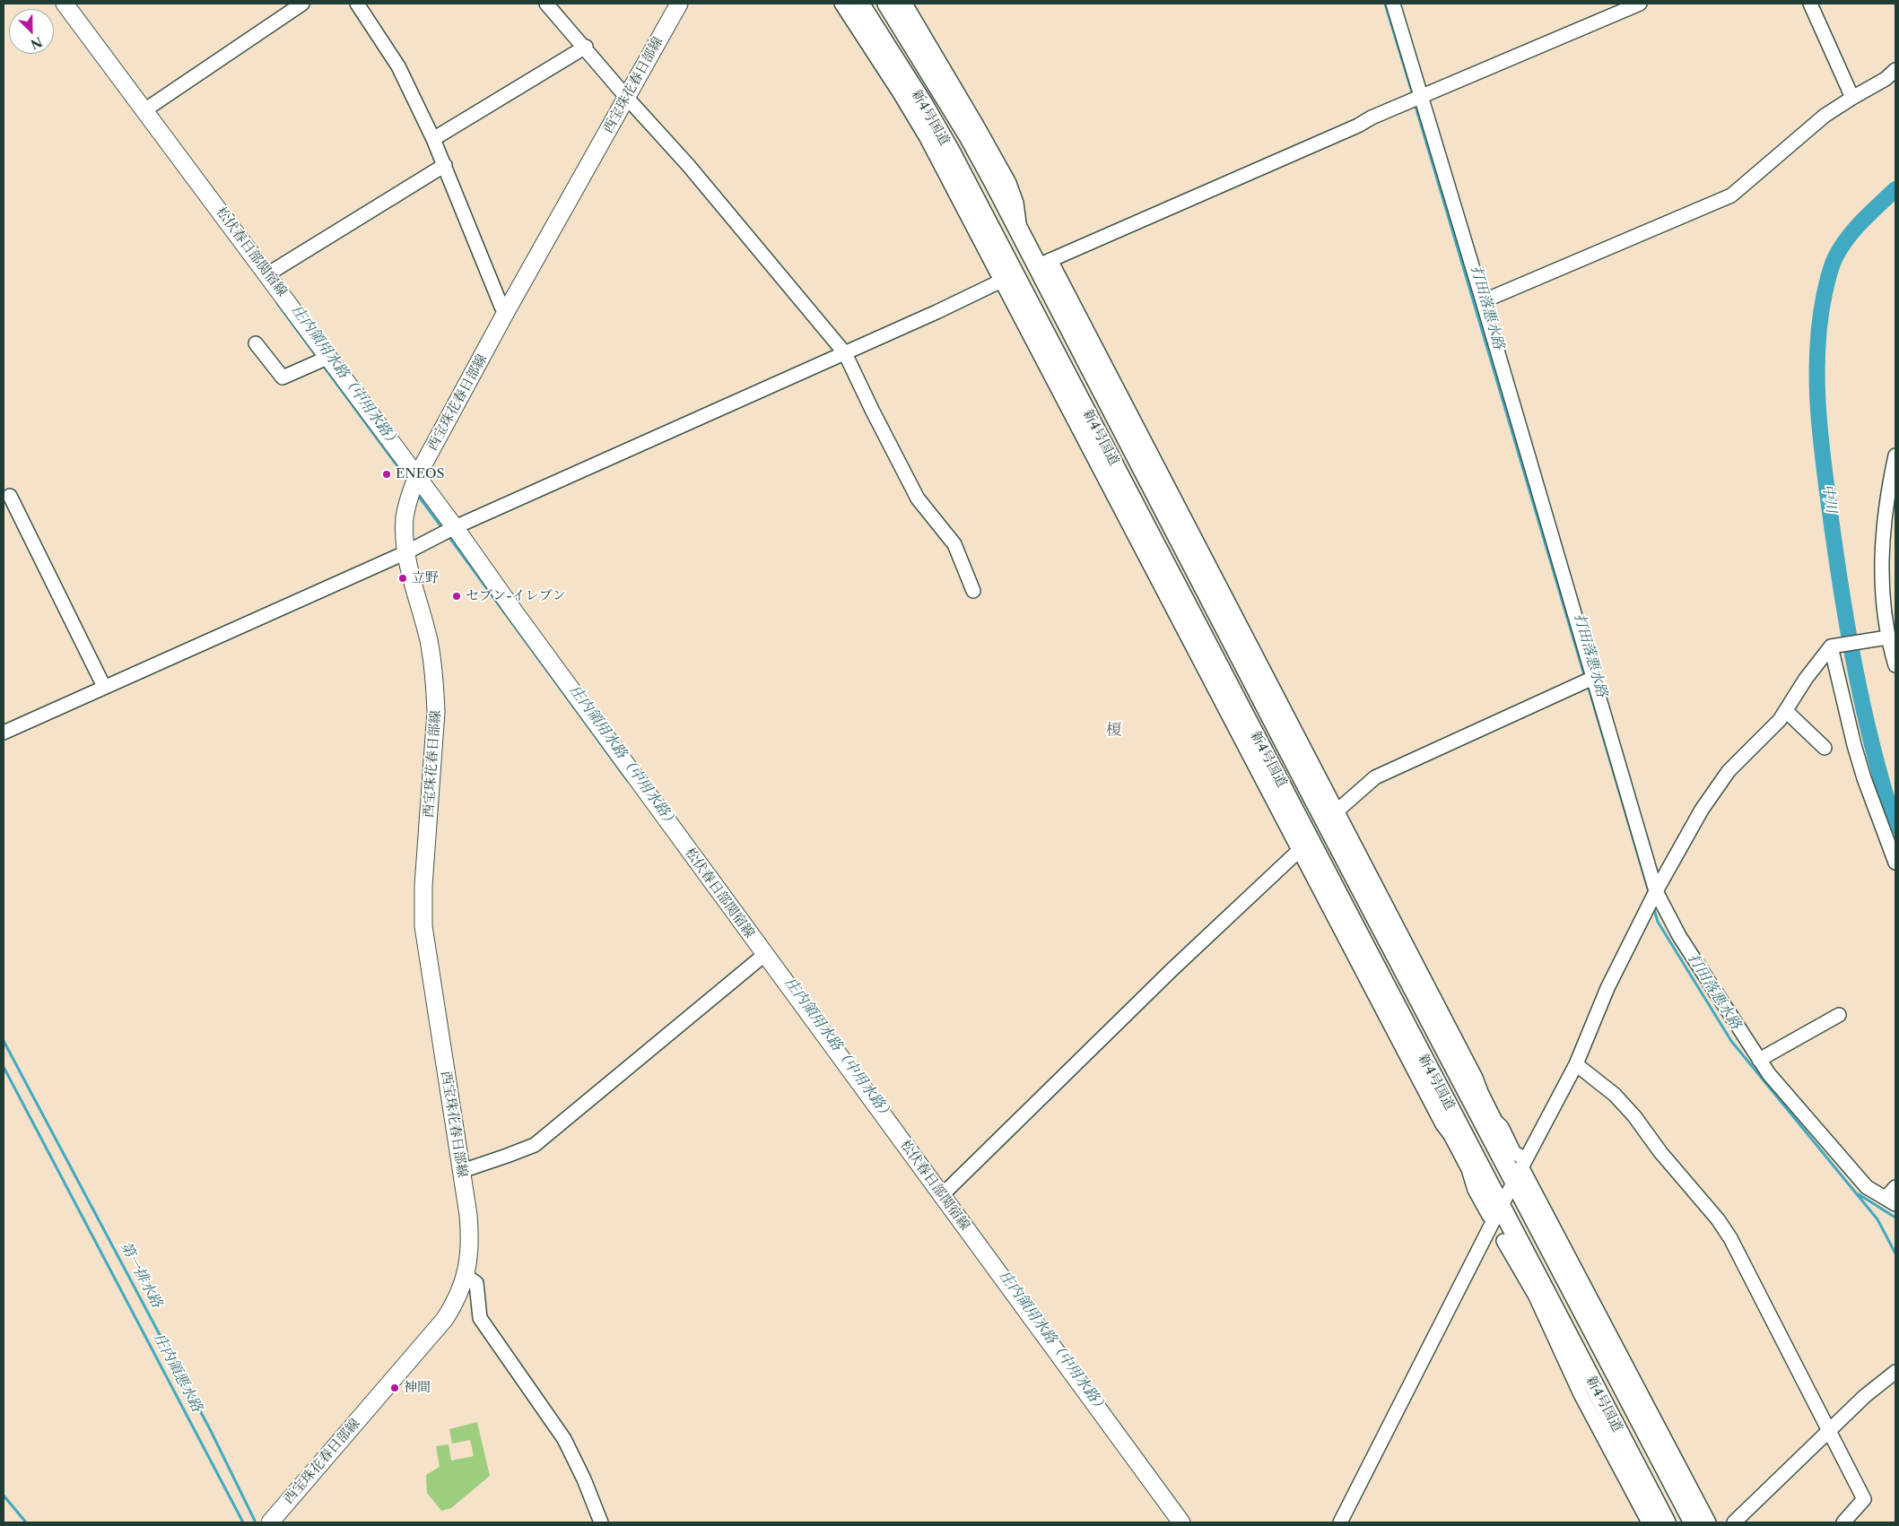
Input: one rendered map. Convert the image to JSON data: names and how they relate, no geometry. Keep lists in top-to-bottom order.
{
  "streets": {
    "highway": ["新4号国道"],
    "main road": ["西宝珠花春日部線", "松伏春日部関宿線"]
  },
  "crossings": [
    ["西宝珠花春日部線", "松伏春日部関宿線"]
  ],
  "districts": ["榎"],
  "water": [
    "打田落悪水路",
    "庄内領用水路（中用水路）",
    "中川",
    "第一排水路",
    "庄内領悪水路"
  ],
  "places": [
    "ENEOS",
    "立野",
    "セブン-イレブン",
    "神間"
  ],
  "north": "bottom right"
}
